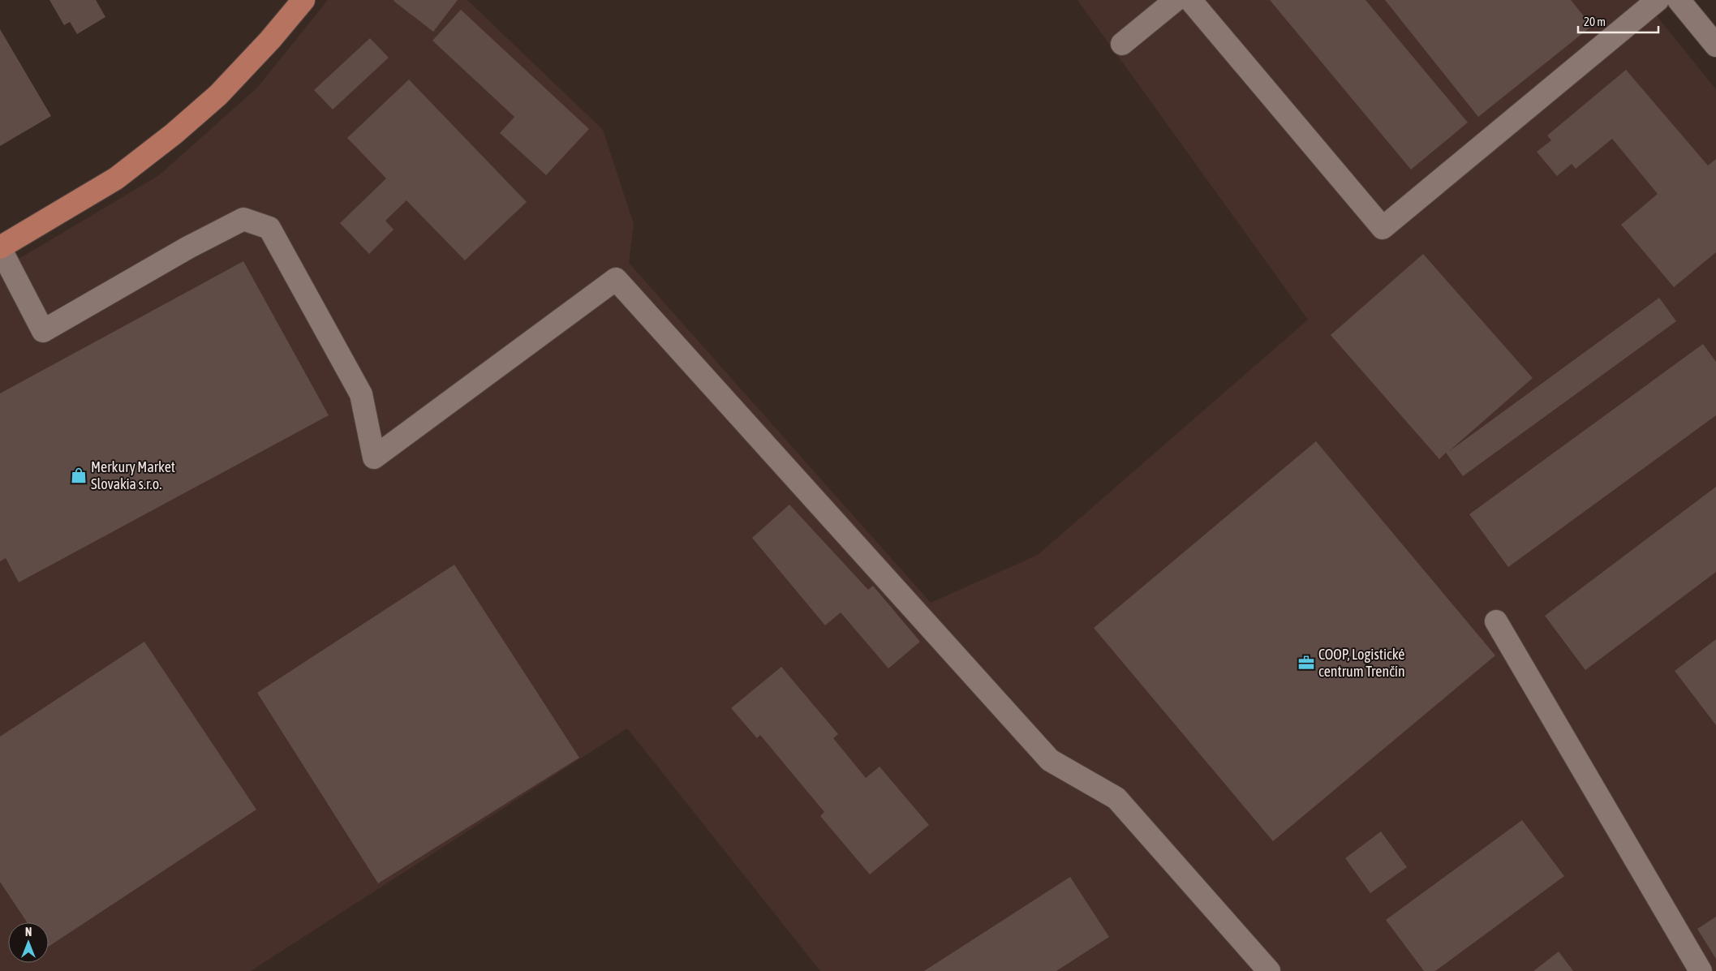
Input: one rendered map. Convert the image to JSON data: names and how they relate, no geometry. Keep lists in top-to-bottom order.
{
  "places": {
    "shop": ["Merkury Market Slovakia s.r.o."],
    "office": ["COOP, Logistické centrum Trenčín"]
  },
  "scale_bar": "20 m",
  "north": "top"
}
